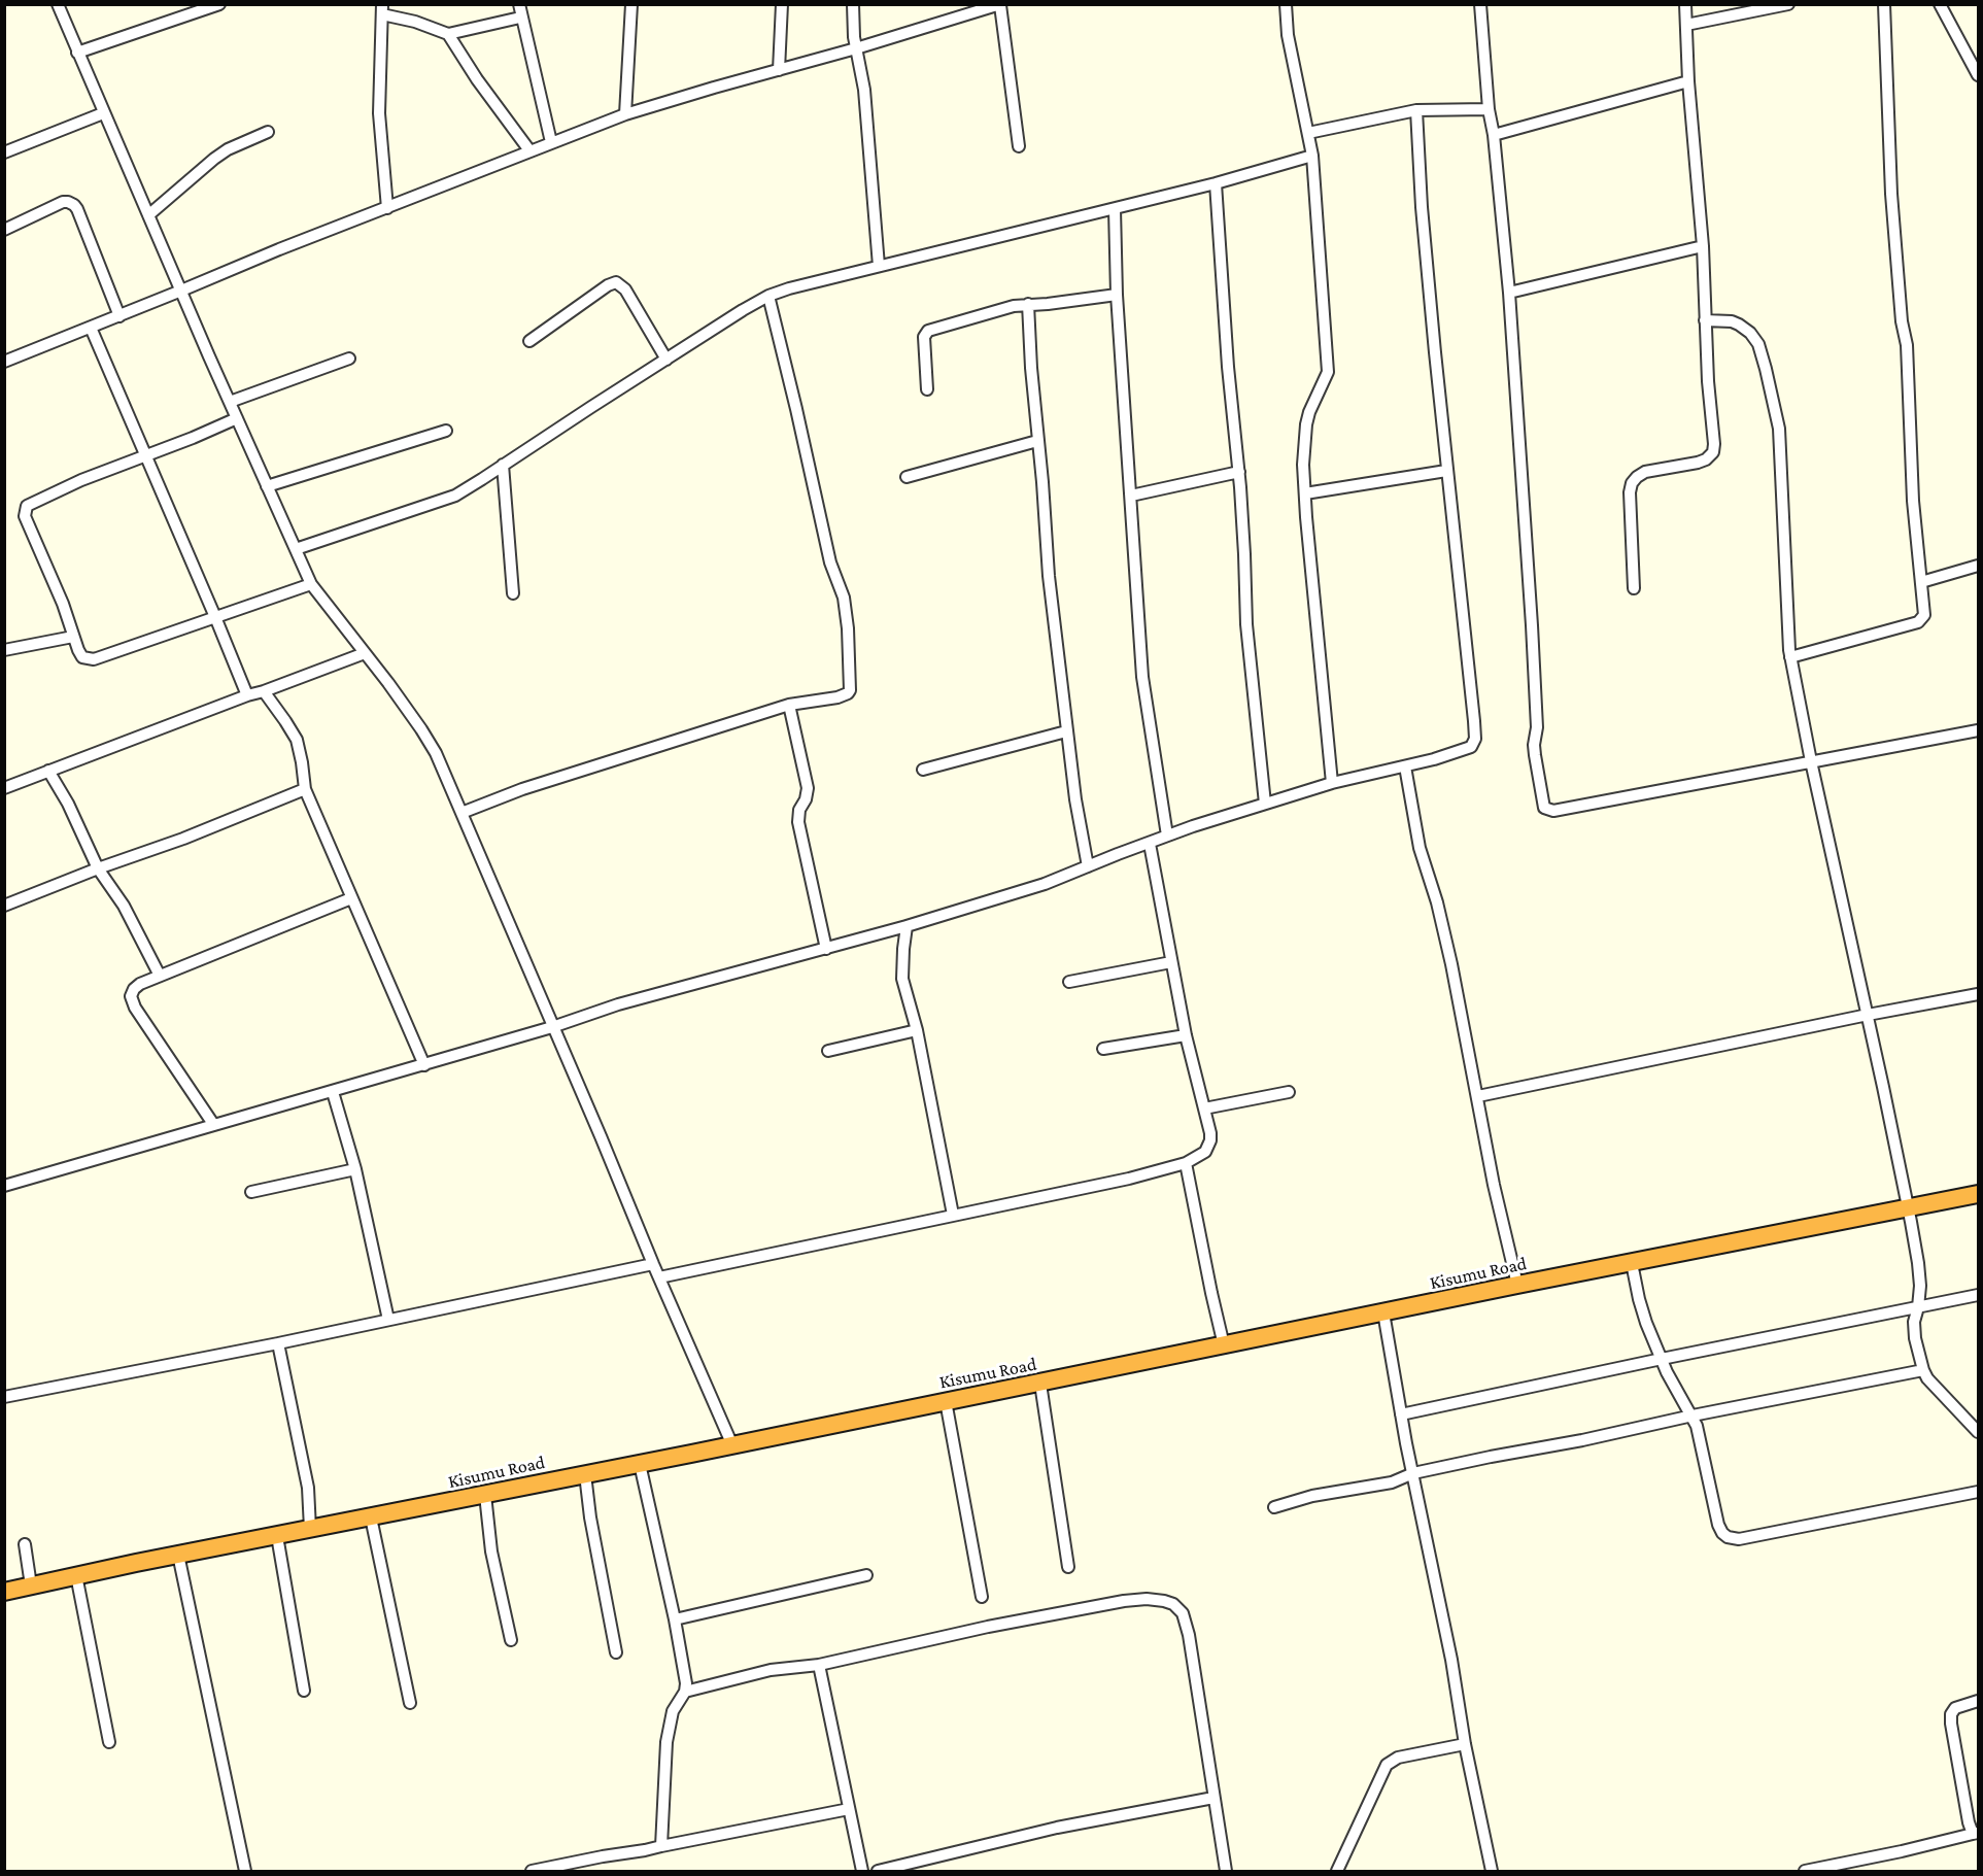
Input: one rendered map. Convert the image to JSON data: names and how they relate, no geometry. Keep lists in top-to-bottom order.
{
  "streets": {
    "highway": ["Kisumu Road"]
  }
}
